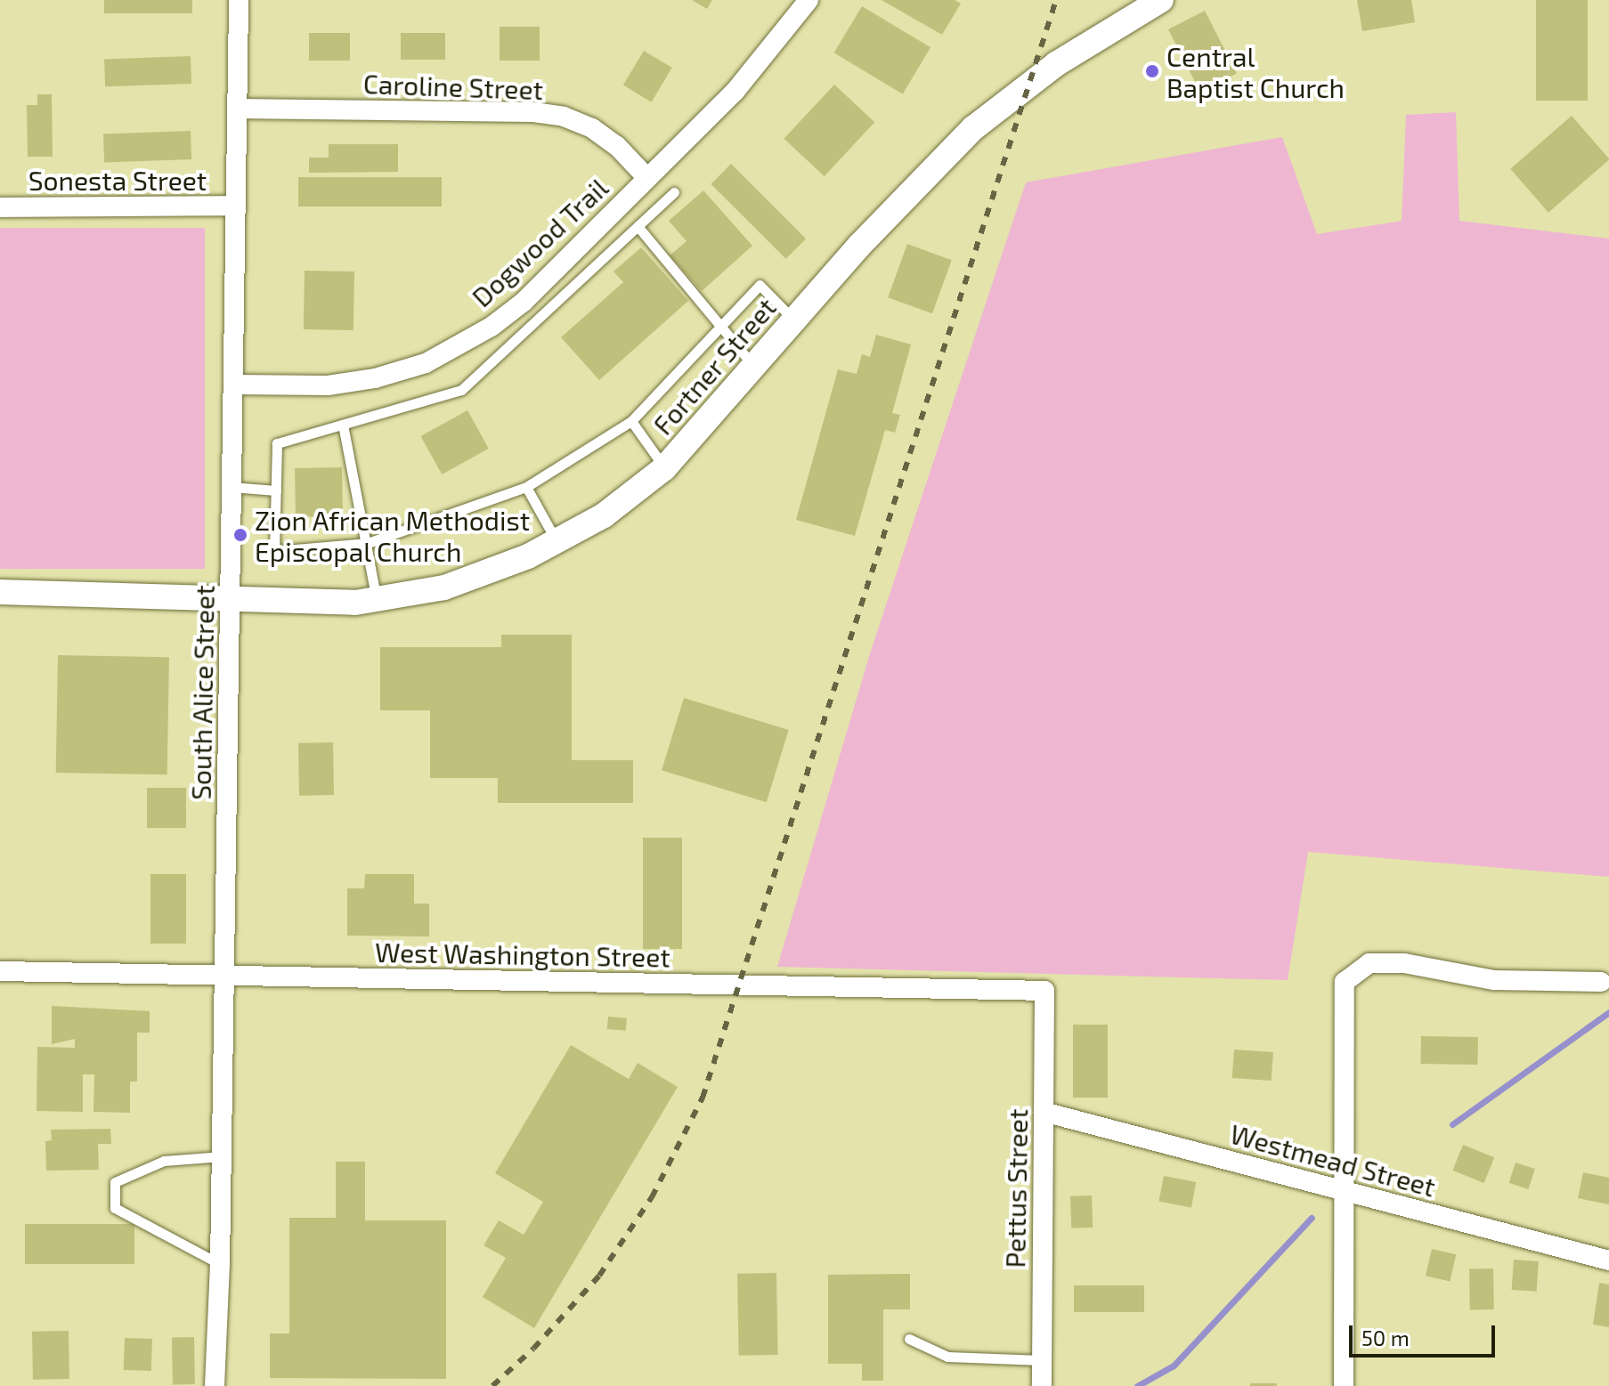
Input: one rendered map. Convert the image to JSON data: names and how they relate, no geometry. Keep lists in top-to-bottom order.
{
  "streets": {
    "street": [
      "Caroline Street",
      "Sonesta Street",
      "Dogwood Trail",
      "Fortner Street",
      "South Alice Street",
      "West Washington Street",
      "Westmead Street",
      "Pettus Street"
    ]
  },
  "crossings": [
    ["Caroline Street", "Dogwood Trail"],
    ["Caroline Street", "South Alice Street"],
    ["Sonesta Street", "South Alice Street"],
    ["Dogwood Trail", "South Alice Street"],
    ["Fortner Street", "South Alice Street"],
    ["South Alice Street", "West Washington Street"],
    ["West Washington Street", "Pettus Street"],
    ["Westmead Street", "Pettus Street"]
  ],
  "places": ["Central Baptist Church", "Zion African Methodist Episcopal Church"],
  "scale_bar": "50 m"
}
